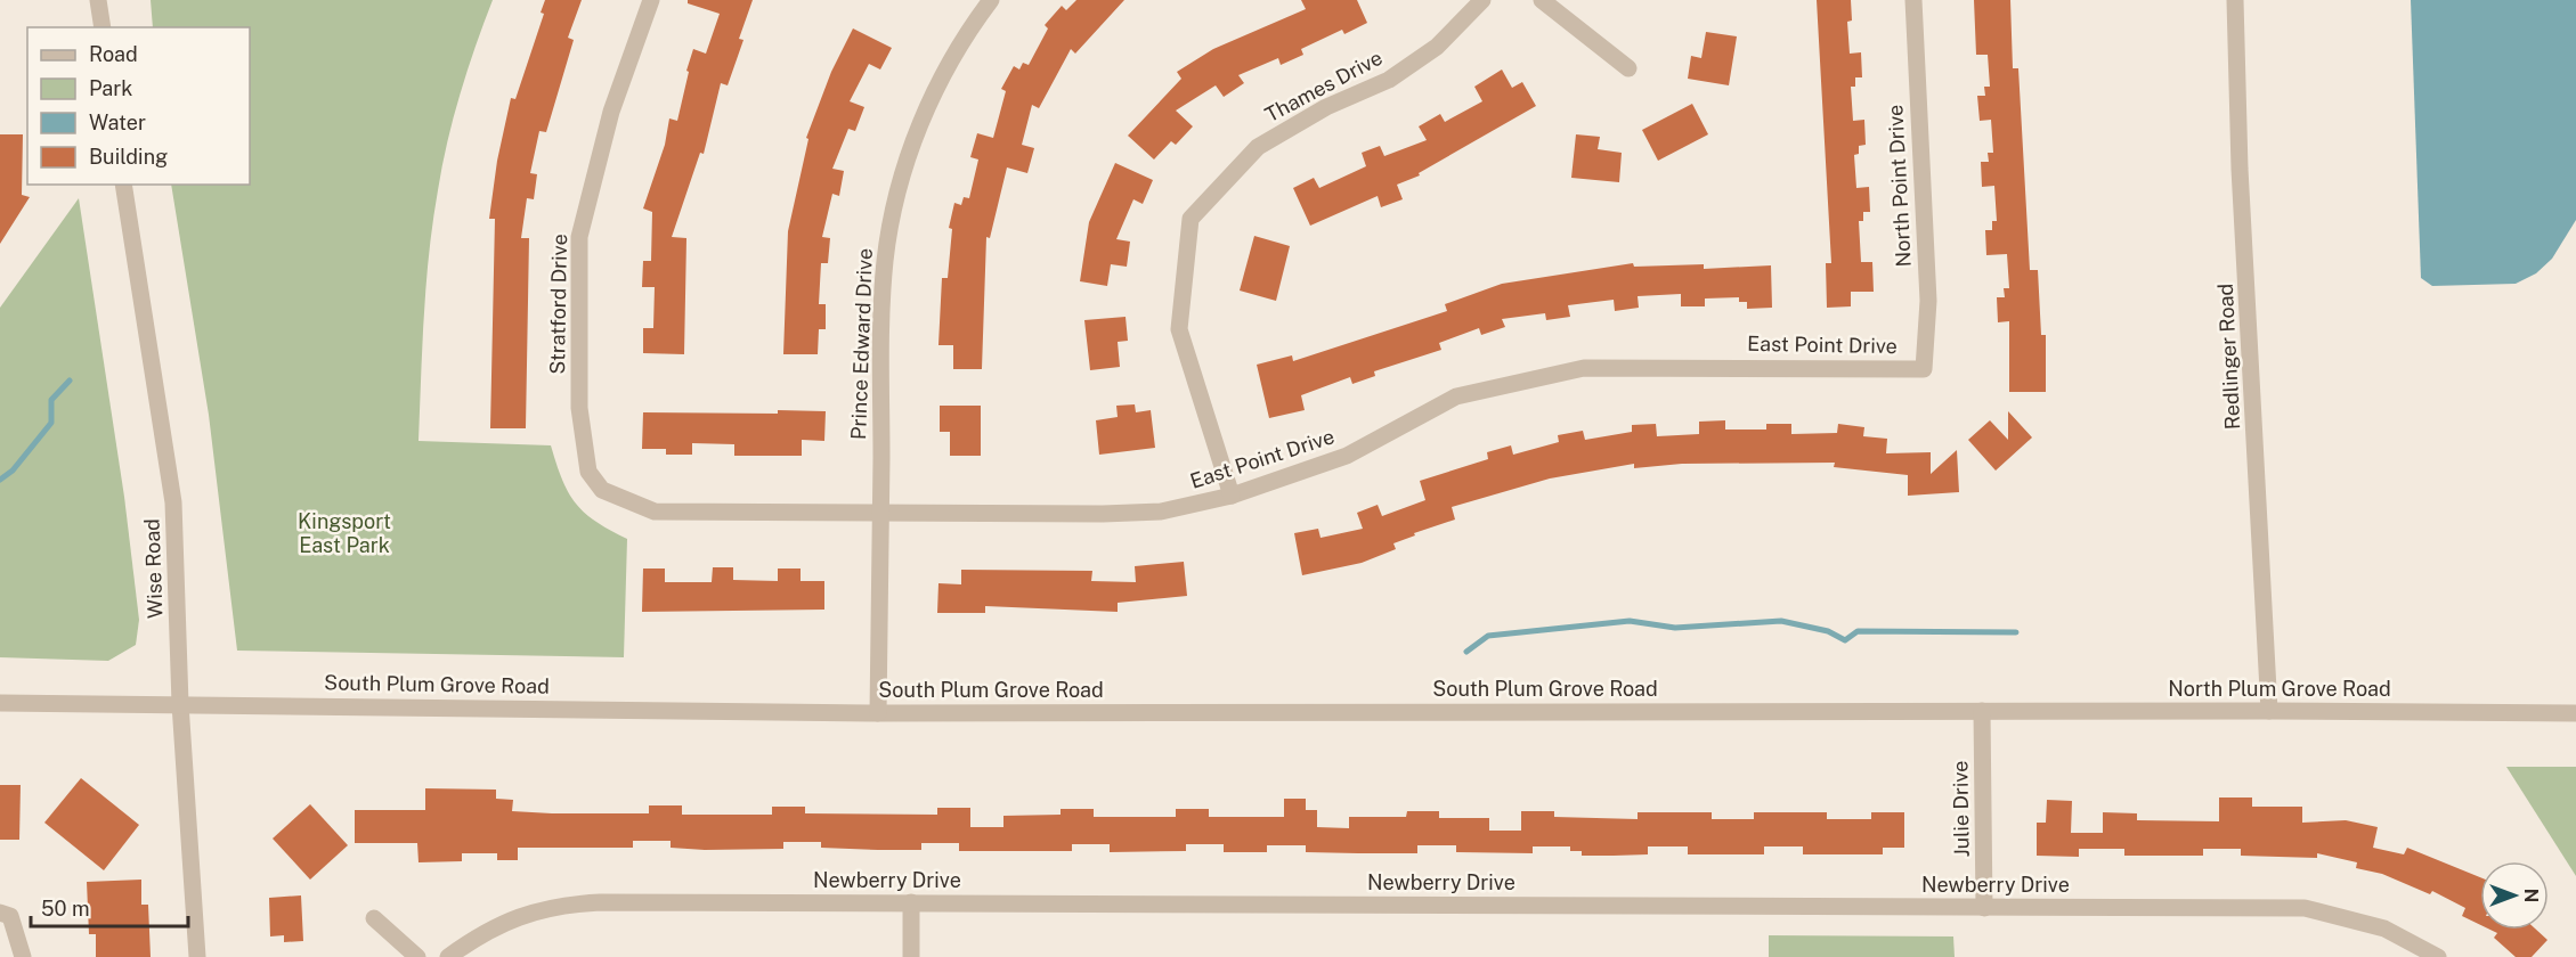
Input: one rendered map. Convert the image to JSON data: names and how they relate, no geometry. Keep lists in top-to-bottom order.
{
  "streets": {
    "street": [
      "Thames Drive",
      "North Point Drive",
      "Stratford Drive",
      "Prince Edward Drive",
      "East Point Drive",
      "Redlinger Road",
      "Wise Road",
      "South Plum Grove Road",
      "North Plum Grove Road",
      "Julie Drive",
      "Newberry Drive"
    ]
  },
  "crossings": [
    ["Thames Drive", "East Point Drive"],
    ["North Point Drive", "East Point Drive"],
    ["Stratford Drive", "East Point Drive"],
    ["Prince Edward Drive", "East Point Drive"],
    ["Prince Edward Drive", "South Plum Grove Road"],
    ["Redlinger Road", "North Plum Grove Road"],
    ["Wise Road", "South Plum Grove Road"],
    ["South Plum Grove Road", "North Plum Grove Road"],
    ["South Plum Grove Road", "Julie Drive"],
    ["North Plum Grove Road", "Julie Drive"],
    ["Julie Drive", "Newberry Drive"]
  ],
  "parks": ["Kingsport East Park"],
  "legend": [
    "Road",
    "Park",
    "Water",
    "Building"
  ],
  "scale_bar": "50 m",
  "north": "right"
}
